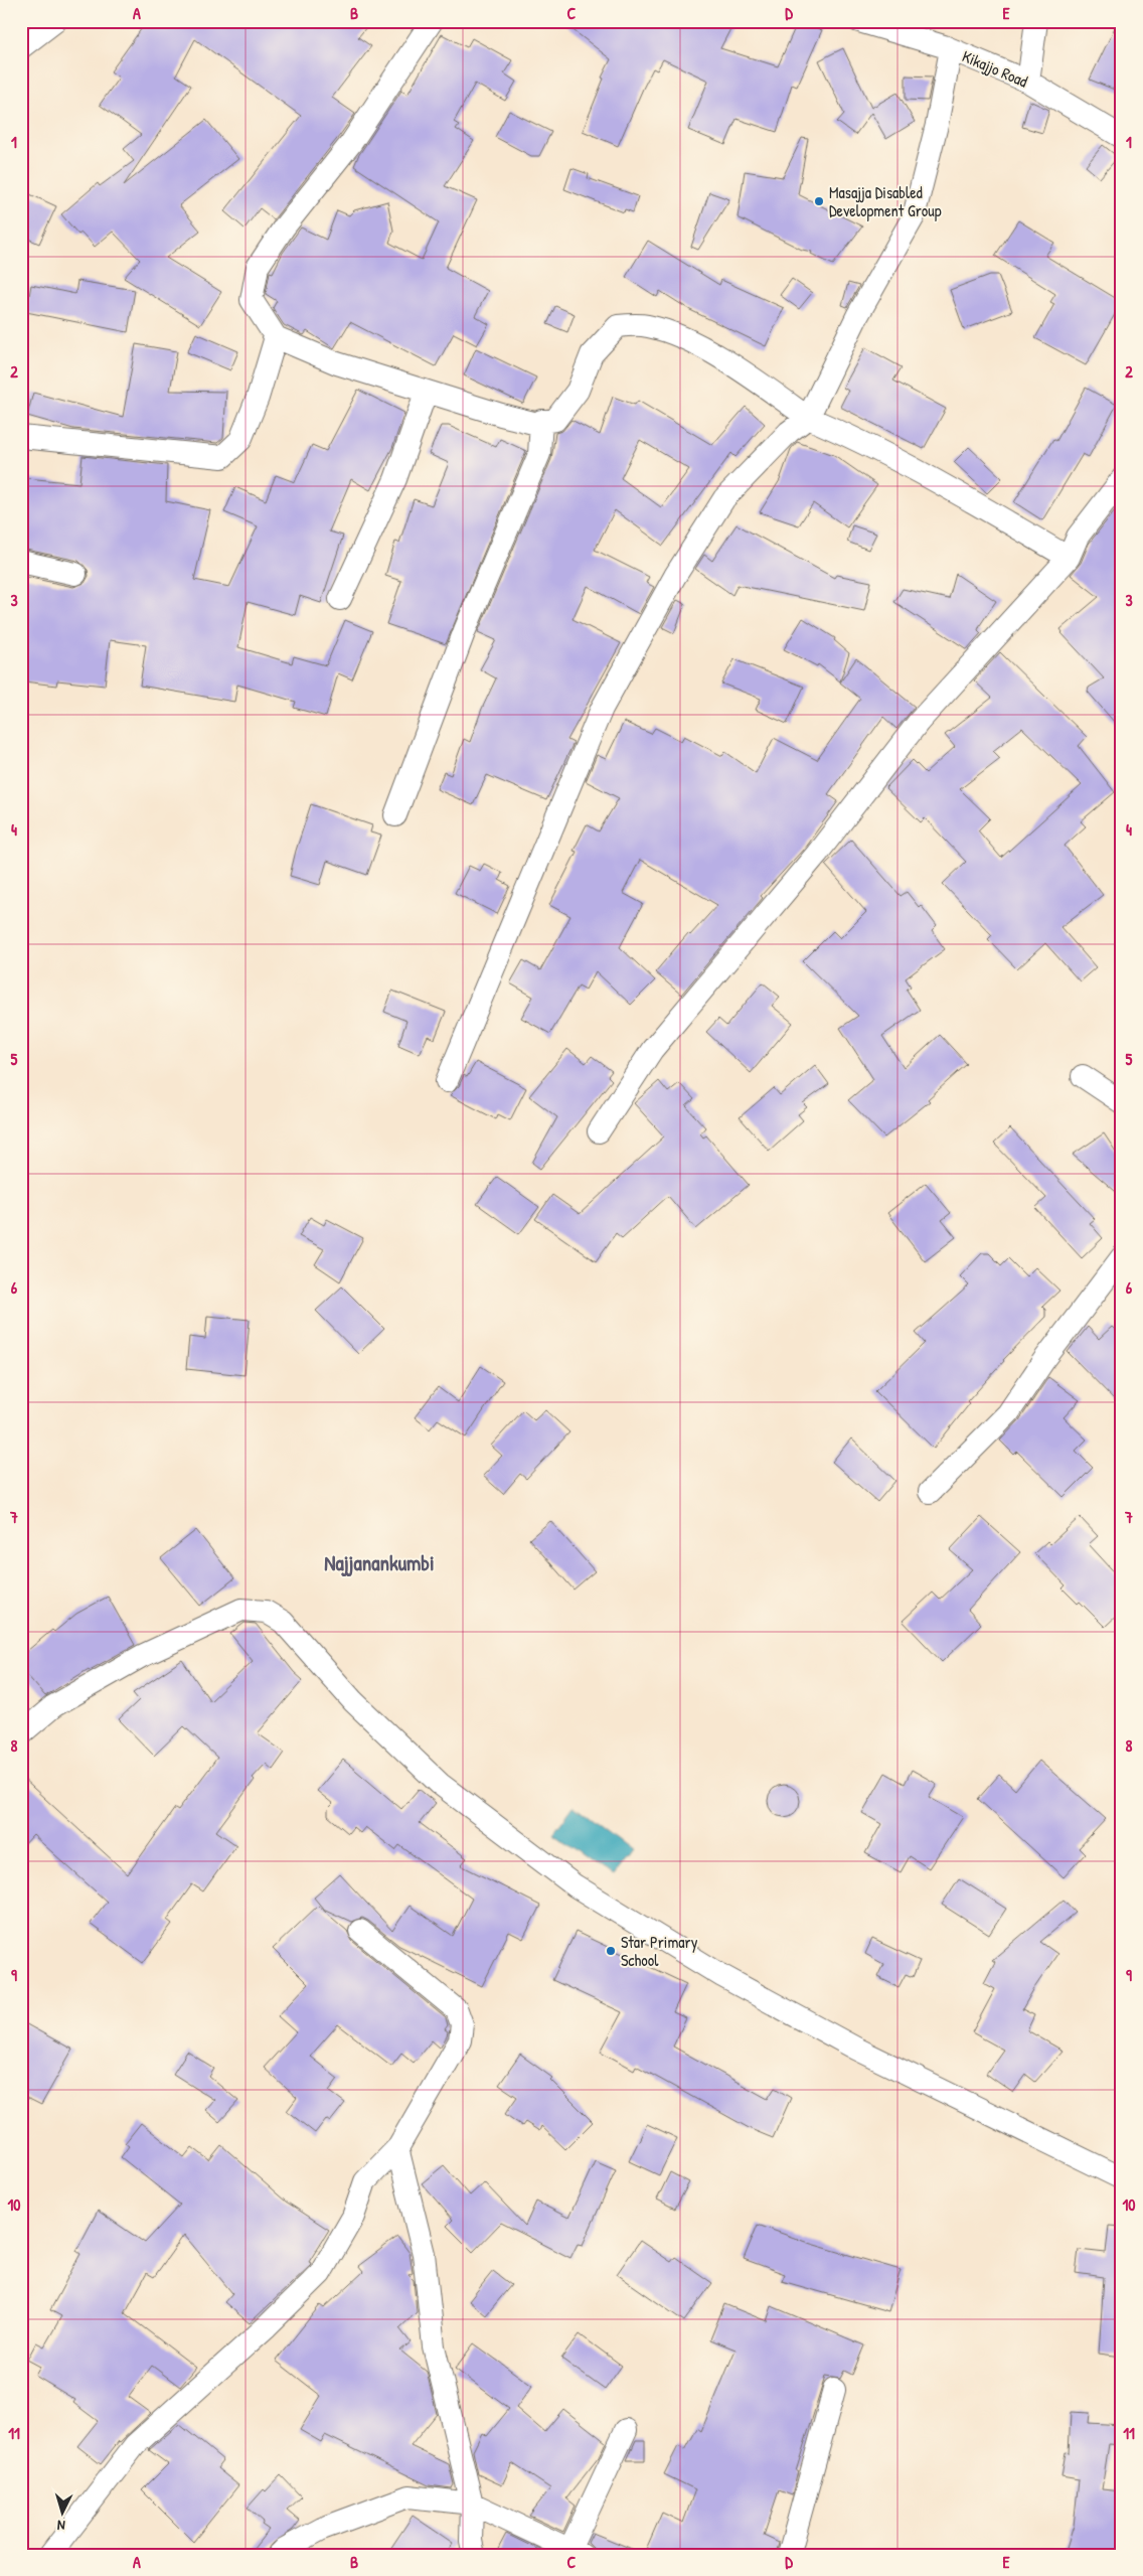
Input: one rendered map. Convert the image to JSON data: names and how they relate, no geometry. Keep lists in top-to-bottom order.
{
  "streets": {
    "street": ["Kikajjo Road"]
  },
  "districts": ["Najjanankumbi"],
  "places": ["Masajja Disabled Development Group", "Star Primary School"],
  "north": "bottom",
  "grid": {
    "columns": [
      "A",
      "B",
      "C",
      "D",
      "E"
    ],
    "rows": [
      "1",
      "2",
      "3",
      "4",
      "5",
      "6",
      "7",
      "8",
      "9",
      "10",
      "11"
    ]
  }
}
